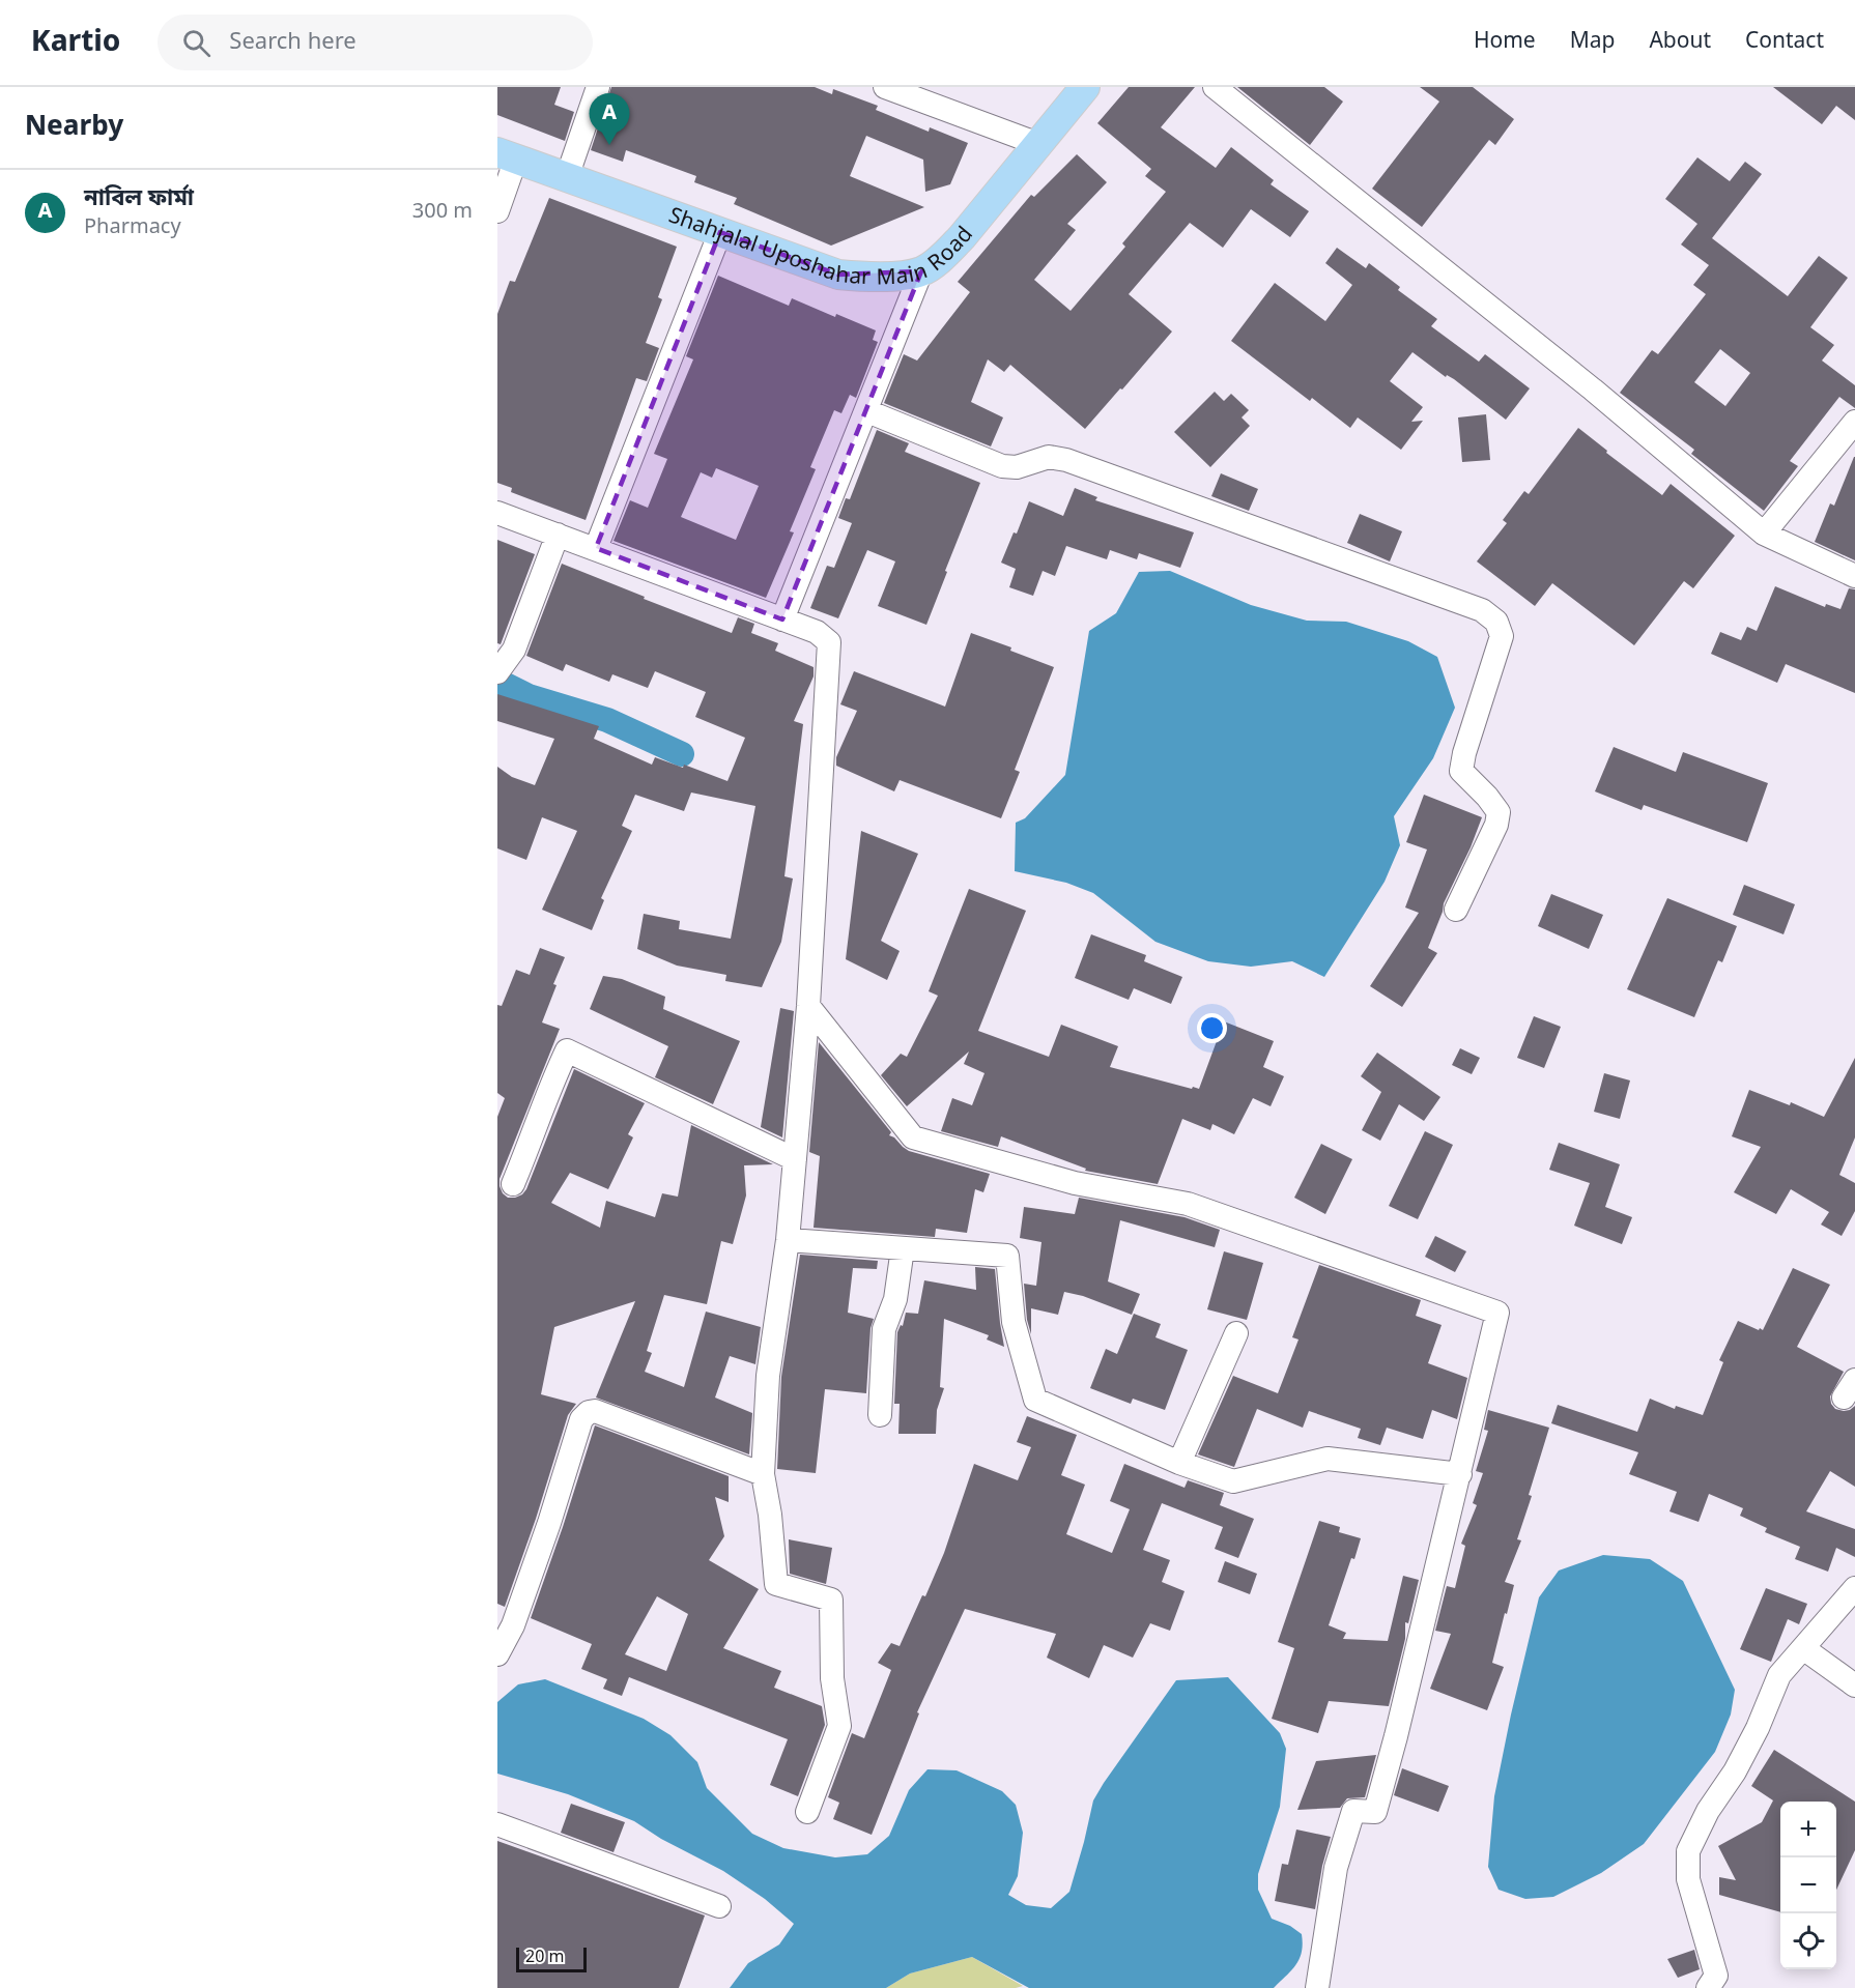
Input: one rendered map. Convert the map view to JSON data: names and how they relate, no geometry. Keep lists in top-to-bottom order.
{
  "streets": {
    "main road": ["Shahjalal Uposhahar Main Road"]
  },
  "scale_bar": "20 m",
  "page": {
    "header": "Kartio",
    "search": "Search here",
    "nav": [
      "Home",
      "Map",
      "About",
      "Contact"
    ],
    "heading": "Nearby",
    "pins": "A",
    "list": [
      {
        "mark": "A",
        "name": "নাবিল ফার্মা",
        "note": "Pharmacy",
        "value": "300 m"
      }
    ],
    "map_buttons": ["+", "−"],
    "scale": "20 m"
  }
}
